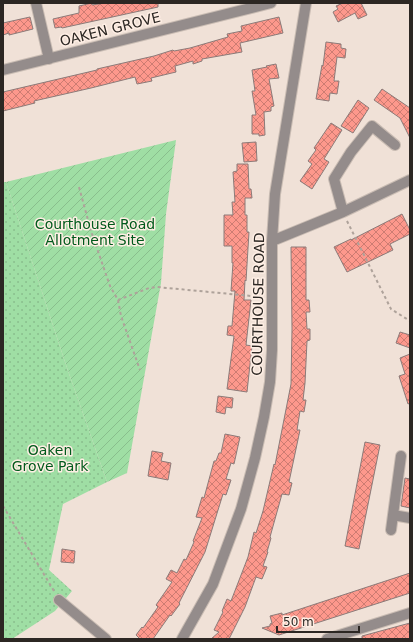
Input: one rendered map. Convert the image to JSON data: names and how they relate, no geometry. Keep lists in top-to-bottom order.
{
  "streets": {
    "street": ["OAKEN GROVE", "COURTHOUSE ROAD"]
  },
  "parks": ["Courthouse Road Allotment Site", "Oaken Grove Park"],
  "scale_bar": "50 m"
}
